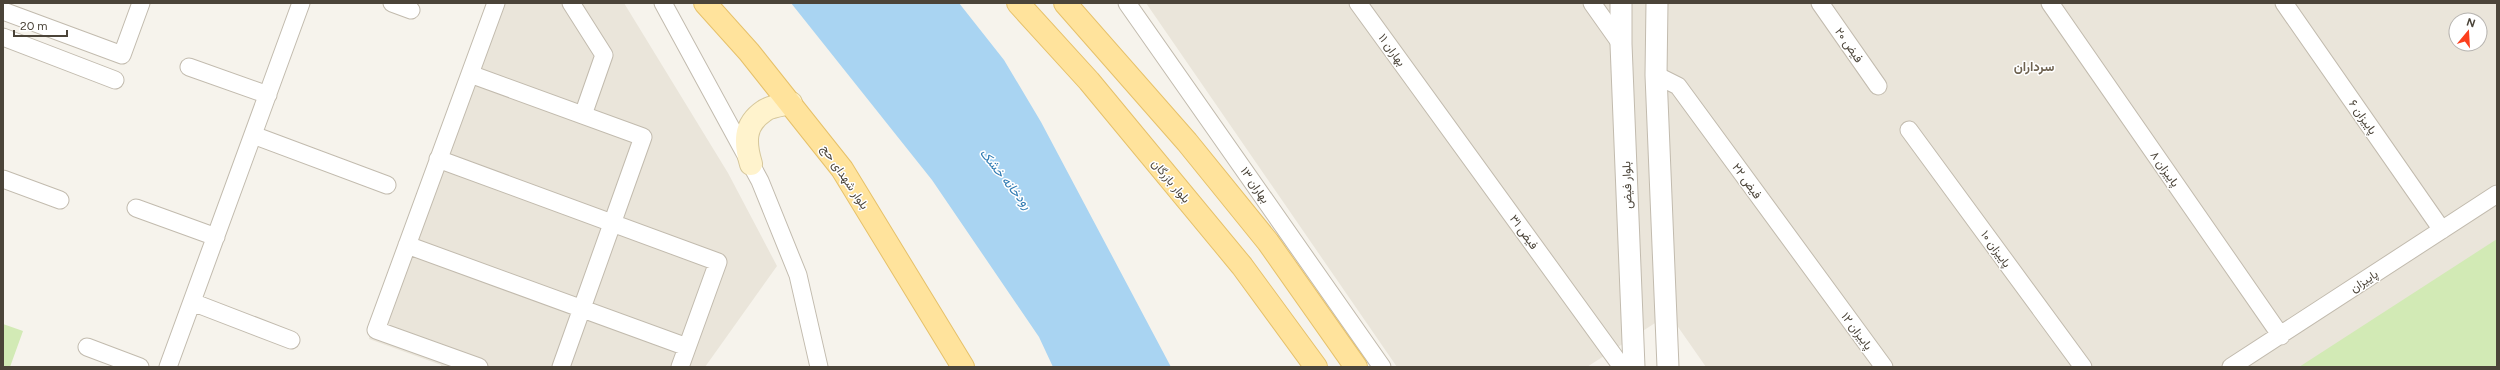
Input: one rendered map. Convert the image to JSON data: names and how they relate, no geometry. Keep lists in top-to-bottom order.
{
  "streets": {
    "main road": ["بلوار شهدای حج", "بلوار بازرگان"],
    "street": [
      "فیض ۲۰",
      "بهاران ۱۱",
      "پاییزان ۶",
      "پاییزان ۸",
      "فیض ۲۲",
      "بهاران ۱۳",
      "بلوار فیض",
      "فیض ۳۱",
      "پاییزان ۱۰",
      "پاییزان",
      "پاییزان ۱۲"
    ]
  },
  "crossings": [
    ["بهاران ۱۱", "فیض ۳۱"],
    ["پاییزان ۶", "پاییزان"],
    ["پاییزان ۸", "پاییزان"],
    ["فیض ۲۲", "پاییزان ۱۲"]
  ],
  "districts": ["سرداران"],
  "water": ["رودخانه خشک"],
  "scale_bar": "20 m",
  "north": "top"
}
